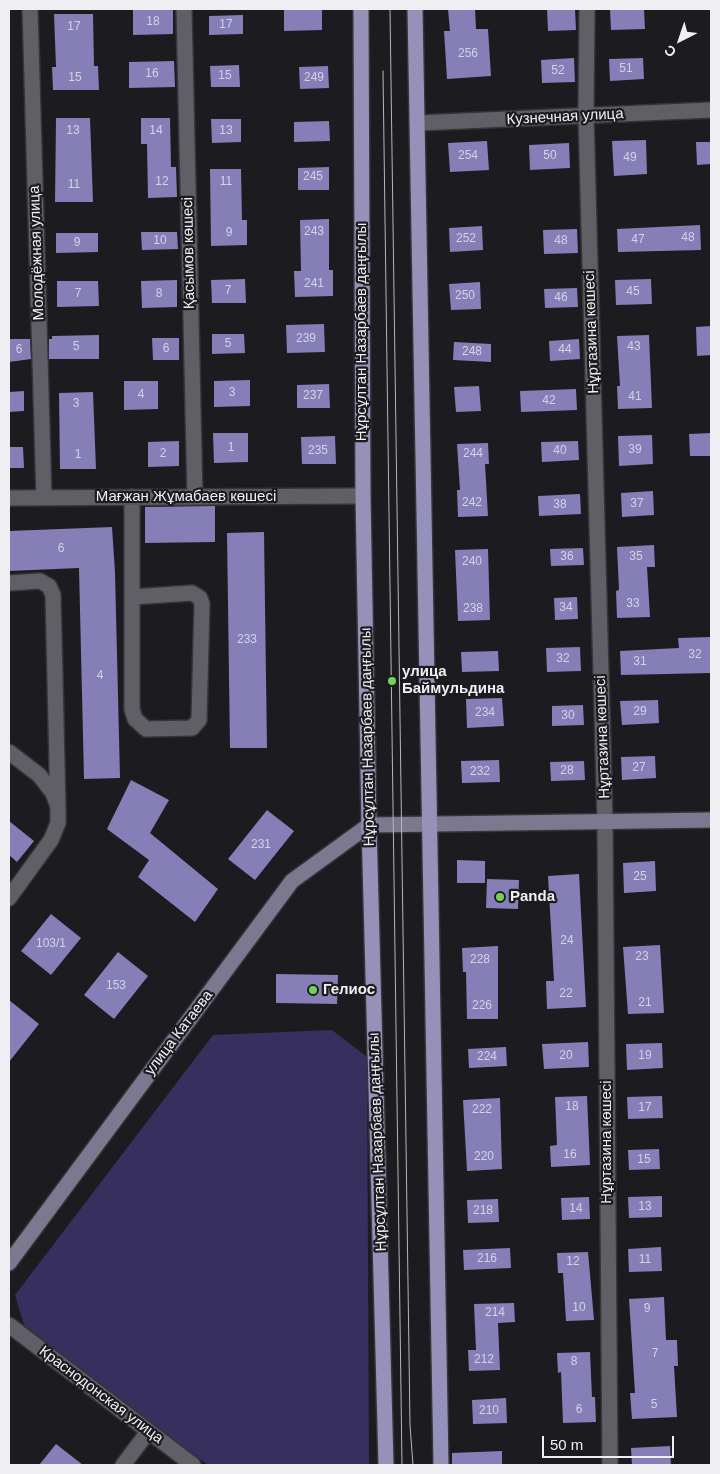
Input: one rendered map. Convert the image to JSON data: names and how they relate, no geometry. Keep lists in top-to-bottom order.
{
  "streets": {
    "main road": ["Нұрсұлтан Назарбаев даңғылы"],
    "street": [
      "Кузнечная улица",
      "Молодёжная улица",
      "Қасымов көшесі",
      "Нұртазина көшесі",
      "Мағжан Жұмабаев көшесі",
      "улица Катаева",
      "Краснодонская улица"
    ]
  },
  "crossings": [
    ["Кузнечная улица", "Нұртазина көшесі"],
    ["Молодёжная улица", "Мағжан Жұмабаев көшесі"],
    ["Қасымов көшесі", "Мағжан Жұмабаев көшесі"],
    ["Нұрсұлтан Назарбаев даңғылы", "Мағжан Жұмабаев көшесі"],
    ["Нұрсұлтан Назарбаев даңғылы", "улица Катаева"]
  ],
  "places": ["улица Баймульдина", "Panda", "Гелиос"],
  "house_numbers": [
    "18",
    "17",
    "17",
    "256",
    "51",
    "52",
    "16",
    "15",
    "15",
    "249",
    "13",
    "14",
    "13",
    "254",
    "50",
    "49",
    "245",
    "12",
    "11",
    "11",
    "243",
    "9",
    "48",
    "252",
    "47",
    "10",
    "48",
    "9",
    "241",
    "7",
    "45",
    "7",
    "8",
    "250",
    "46",
    "239",
    "5",
    "5",
    "43",
    "6",
    "6",
    "44",
    "248",
    "3",
    "4",
    "237",
    "41",
    "42",
    "3",
    "1",
    "39",
    "235",
    "40",
    "2",
    "244",
    "1",
    "242",
    "37",
    "38",
    "6",
    "36",
    "35",
    "240",
    "33",
    "34",
    "238",
    "233",
    "32",
    "32",
    "31",
    "4",
    "29",
    "234",
    "30",
    "27",
    "28",
    "232",
    "231",
    "25",
    "24",
    "103/1",
    "23",
    "228",
    "153",
    "22",
    "21",
    "226",
    "20",
    "19",
    "224",
    "18",
    "17",
    "222",
    "16",
    "220",
    "15",
    "13",
    "14",
    "218",
    "216",
    "11",
    "12",
    "10",
    "9",
    "214",
    "7",
    "212",
    "8",
    "5",
    "6",
    "210"
  ],
  "scale_bar": "50 m",
  "north": "bottom left"
}
